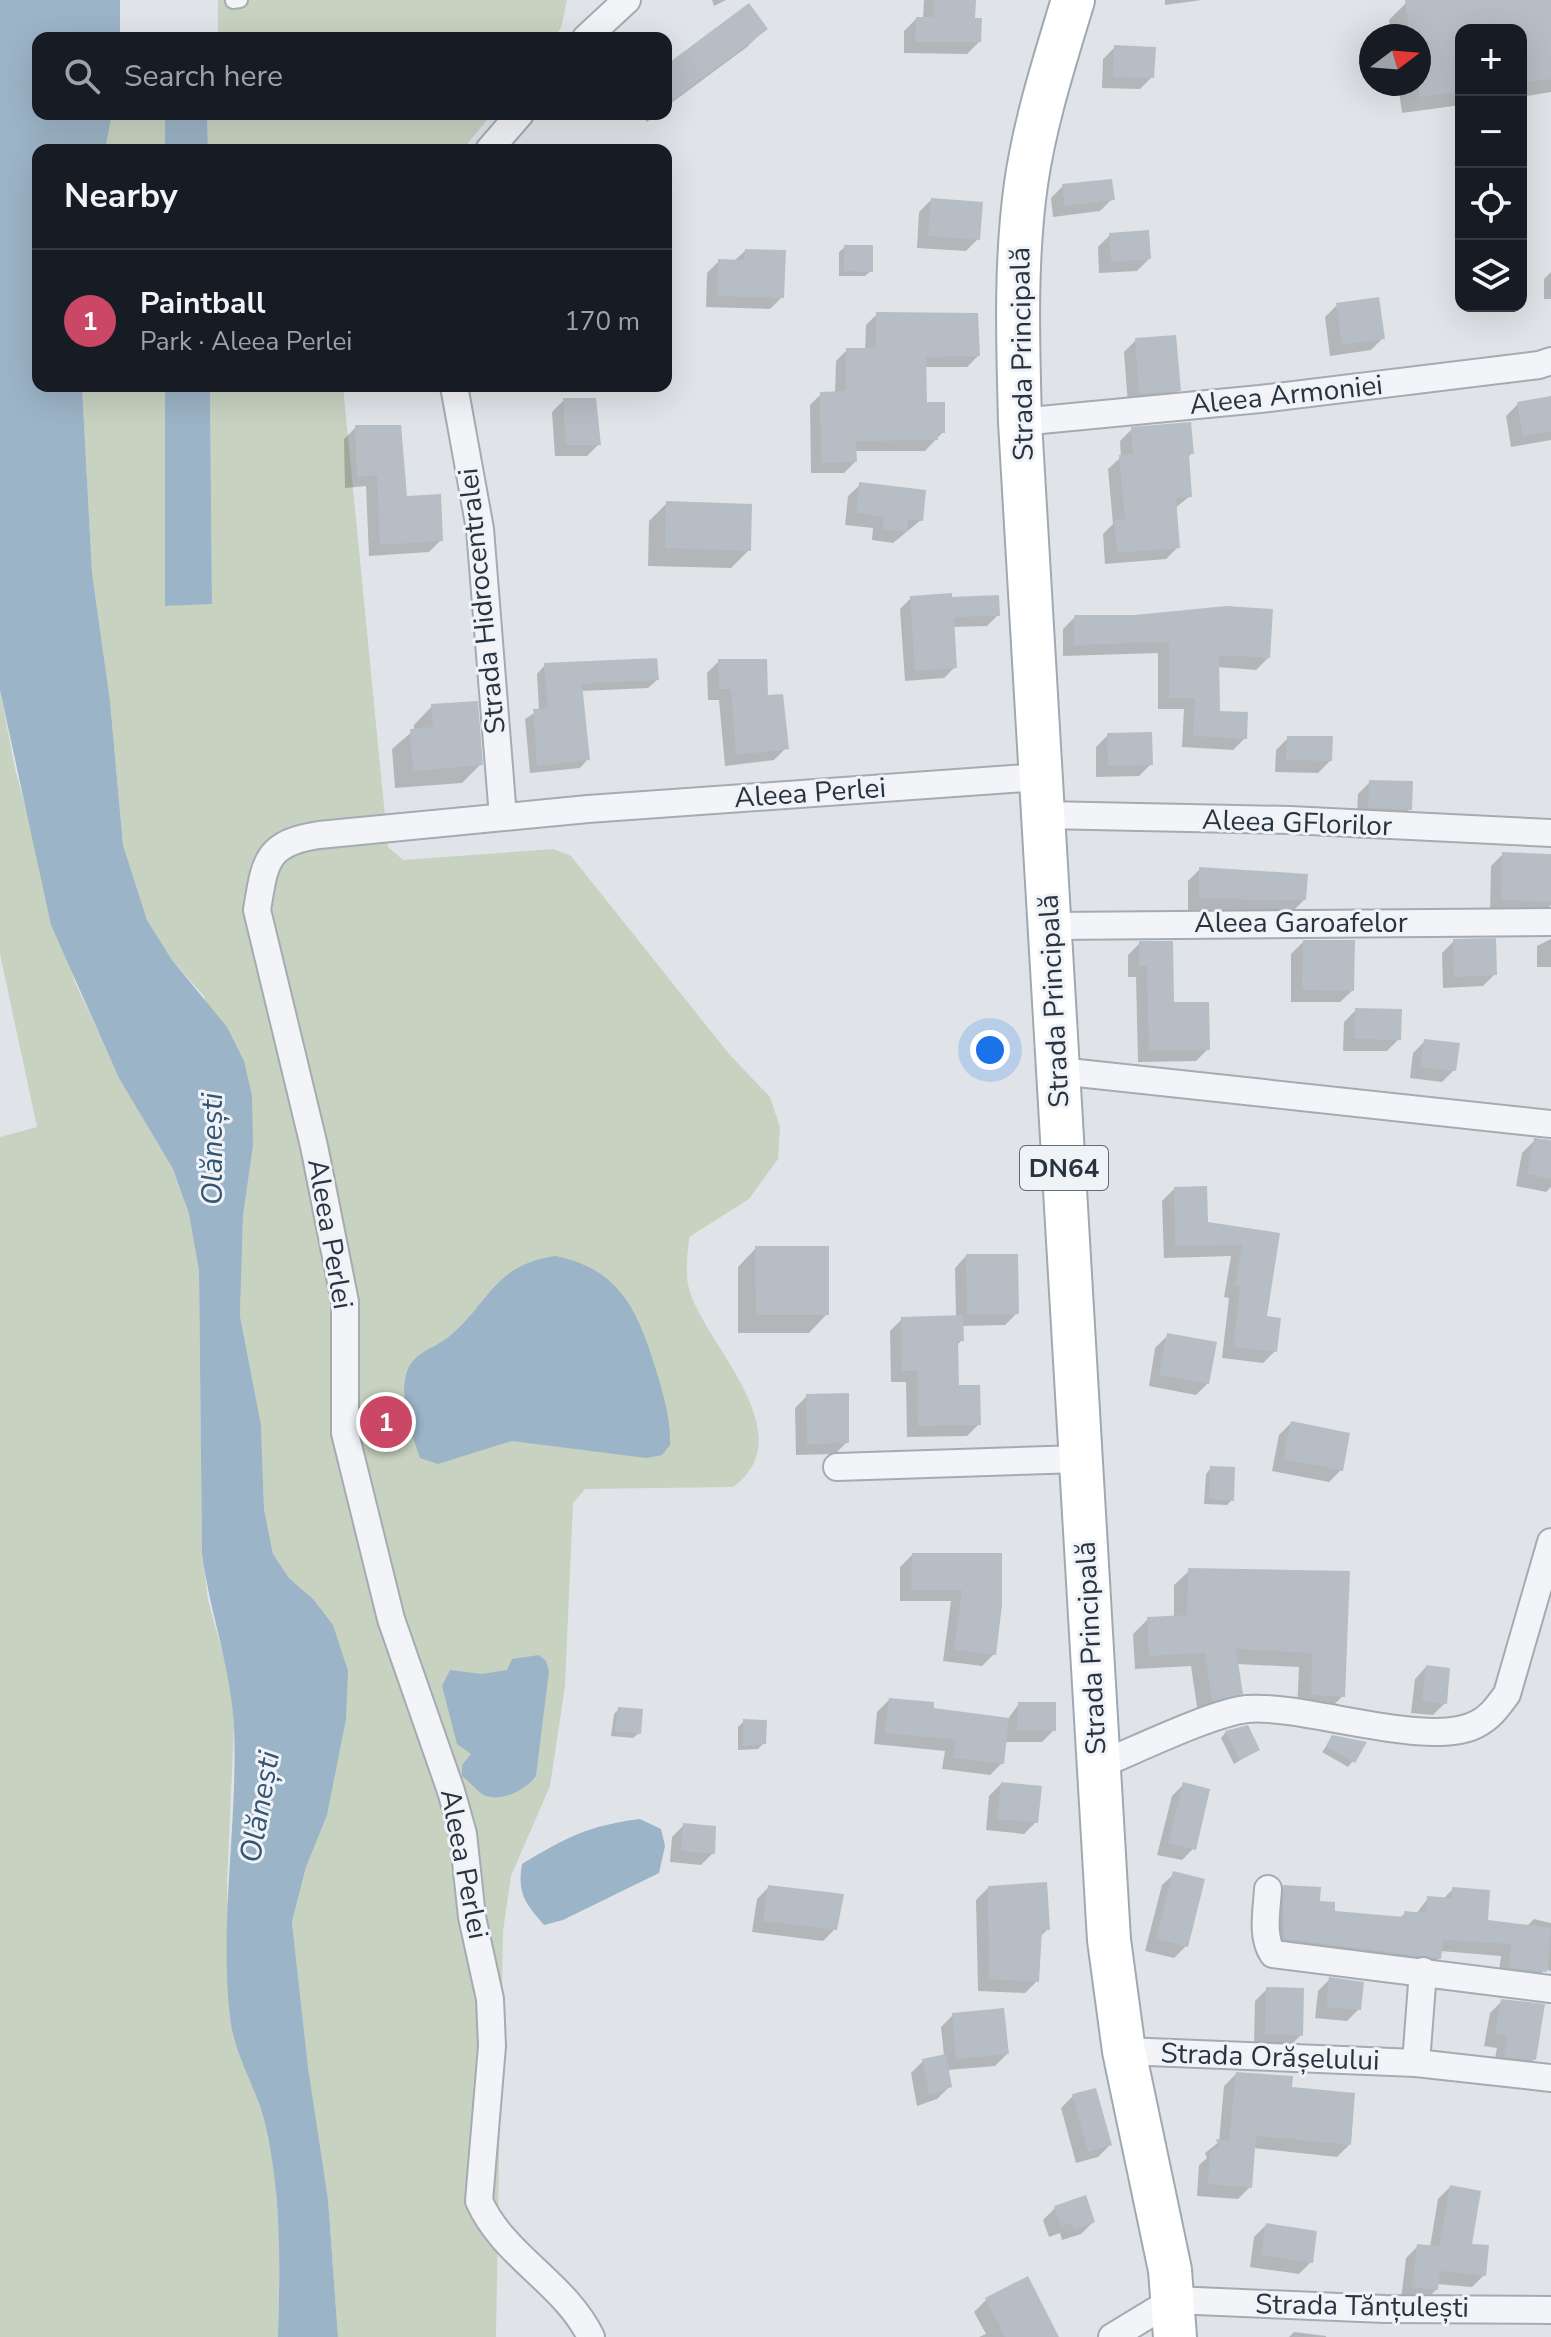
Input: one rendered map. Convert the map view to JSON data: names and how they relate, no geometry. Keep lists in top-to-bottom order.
{
  "streets": {
    "main road": ["Strada Principală", "DN64"],
    "street": [
      "Aleea Armoniei",
      "Strada Hidrocentralei",
      "Aleea Perlei",
      "Aleea GFlorilor",
      "Aleea Garoafelor",
      "Strada Orășelului",
      "Strada Tănțulești"
    ]
  },
  "crossings": [
    ["Strada Principală", "Aleea Armoniei"],
    ["Strada Principală", "Aleea Perlei"],
    ["Strada Principală", "Aleea GFlorilor"],
    ["Strada Principală", "Aleea Garoafelor"],
    ["Strada Principală", "Strada Orășelului"],
    ["Strada Principală", "Strada Tănțulești"],
    ["Strada Hidrocentralei", "Aleea Perlei"],
    ["Aleea Perlei", "Aleea GFlorilor"]
  ],
  "water": ["Olănești"],
  "north": "right",
  "page": {
    "map_buttons": ["+", "−"],
    "search": "Search here",
    "heading": "Nearby",
    "list": [
      {
        "mark": "1",
        "name": "Paintball",
        "note": "Park · Aleea Perlei",
        "value": "170 m"
      }
    ],
    "pins": "1"
  }
}
